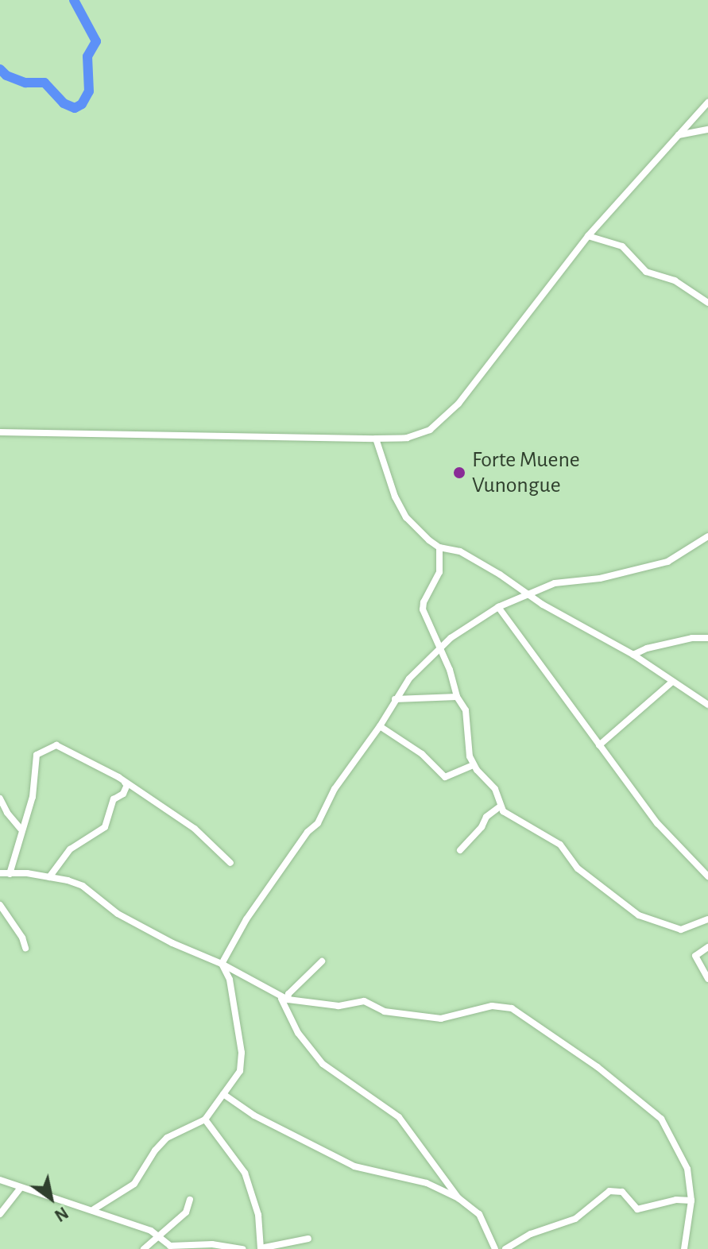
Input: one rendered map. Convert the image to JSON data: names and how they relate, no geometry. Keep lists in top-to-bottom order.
{
  "places": ["Forte Muene Vunongue"],
  "north": "bottom right"
}
